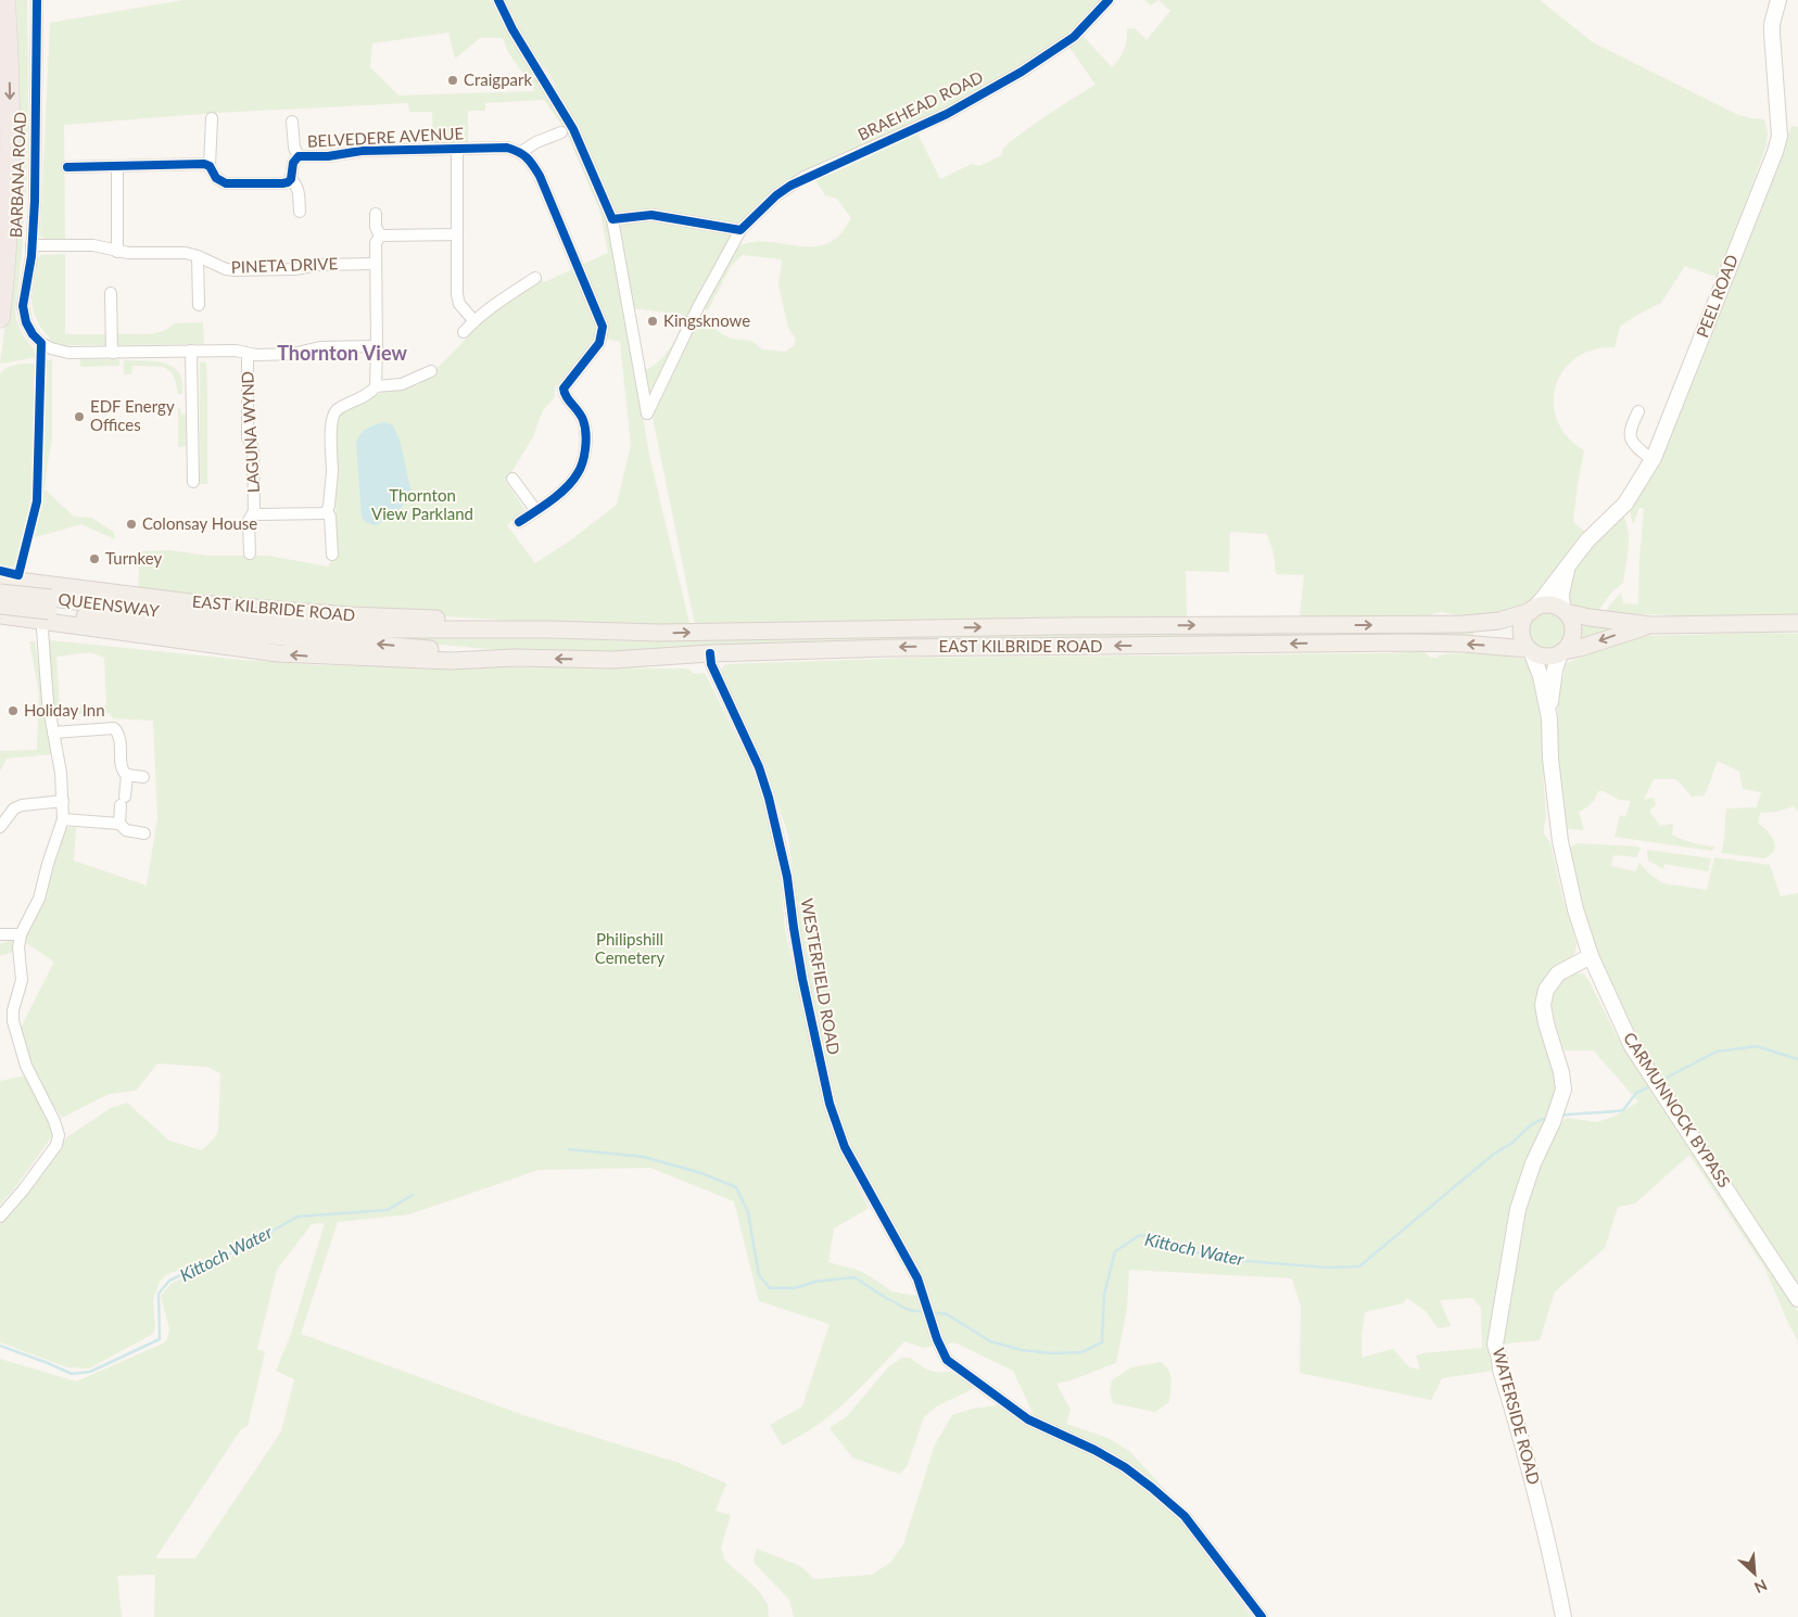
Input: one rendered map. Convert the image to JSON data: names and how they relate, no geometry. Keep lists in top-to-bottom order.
{
  "streets": {
    "main road": ["QUEENSWAY", "EAST KILBRIDE ROAD"],
    "street": [
      "BRAEHEAD ROAD",
      "BELVEDERE AVENUE",
      "BARBANA ROAD",
      "PINETA DRIVE",
      "PEEL ROAD",
      "LAGUNA WYND",
      "WESTERFIELD ROAD",
      "CARMUNNOCK BYPASS",
      "WATERSIDE ROAD"
    ]
  },
  "crossings": [
    ["BARBANA ROAD", "PINETA DRIVE"],
    ["BARBANA ROAD", "LAGUNA WYND"],
    ["PEEL ROAD", "EAST KILBRIDE ROAD"],
    ["PEEL ROAD", "CARMUNNOCK BYPASS"],
    ["QUEENSWAY", "EAST KILBRIDE ROAD"],
    ["EAST KILBRIDE ROAD", "WESTERFIELD ROAD"],
    ["EAST KILBRIDE ROAD", "CARMUNNOCK BYPASS"],
    ["CARMUNNOCK BYPASS", "WATERSIDE ROAD"]
  ],
  "districts": ["Thornton View"],
  "water": ["Kittoch Water"],
  "parks": ["Thornton View Parkland", "Philipshill Cemetery"],
  "places": [
    "Craigpark",
    "Kingsknowe",
    "EDF Energy Offices",
    "Colonsay House",
    "Turnkey",
    "Holiday Inn"
  ],
  "north": "bottom right"
}
